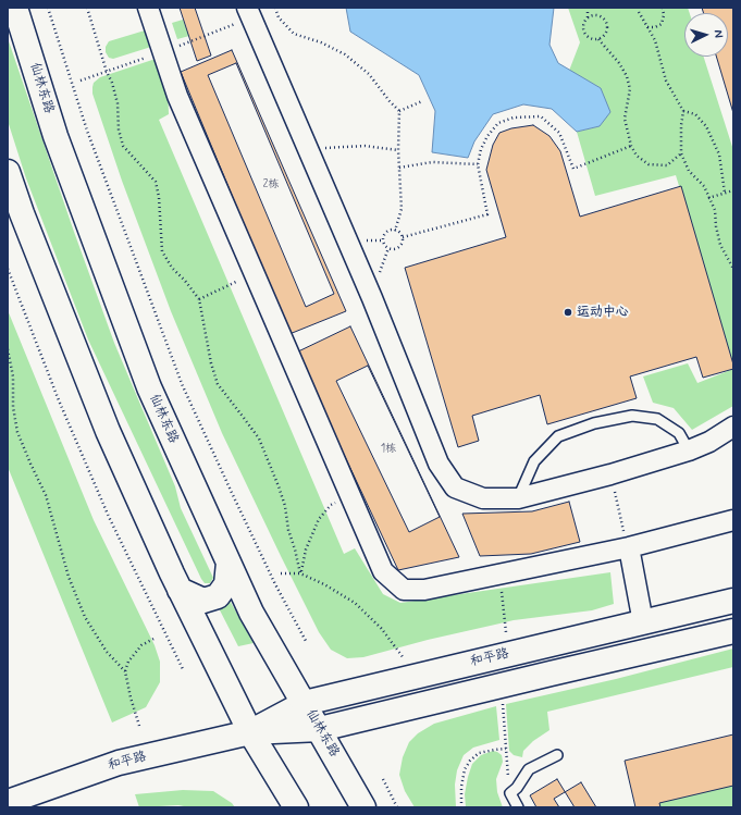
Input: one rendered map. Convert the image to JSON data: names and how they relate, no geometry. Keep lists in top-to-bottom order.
{
  "streets": {
    "main road": ["仙林东路", "和平路"]
  },
  "crossings": [
    ["仙林东路", "和平路"]
  ],
  "places": ["运动中心"],
  "house_numbers": ["2栋", "1栋"],
  "north": "right"
}
